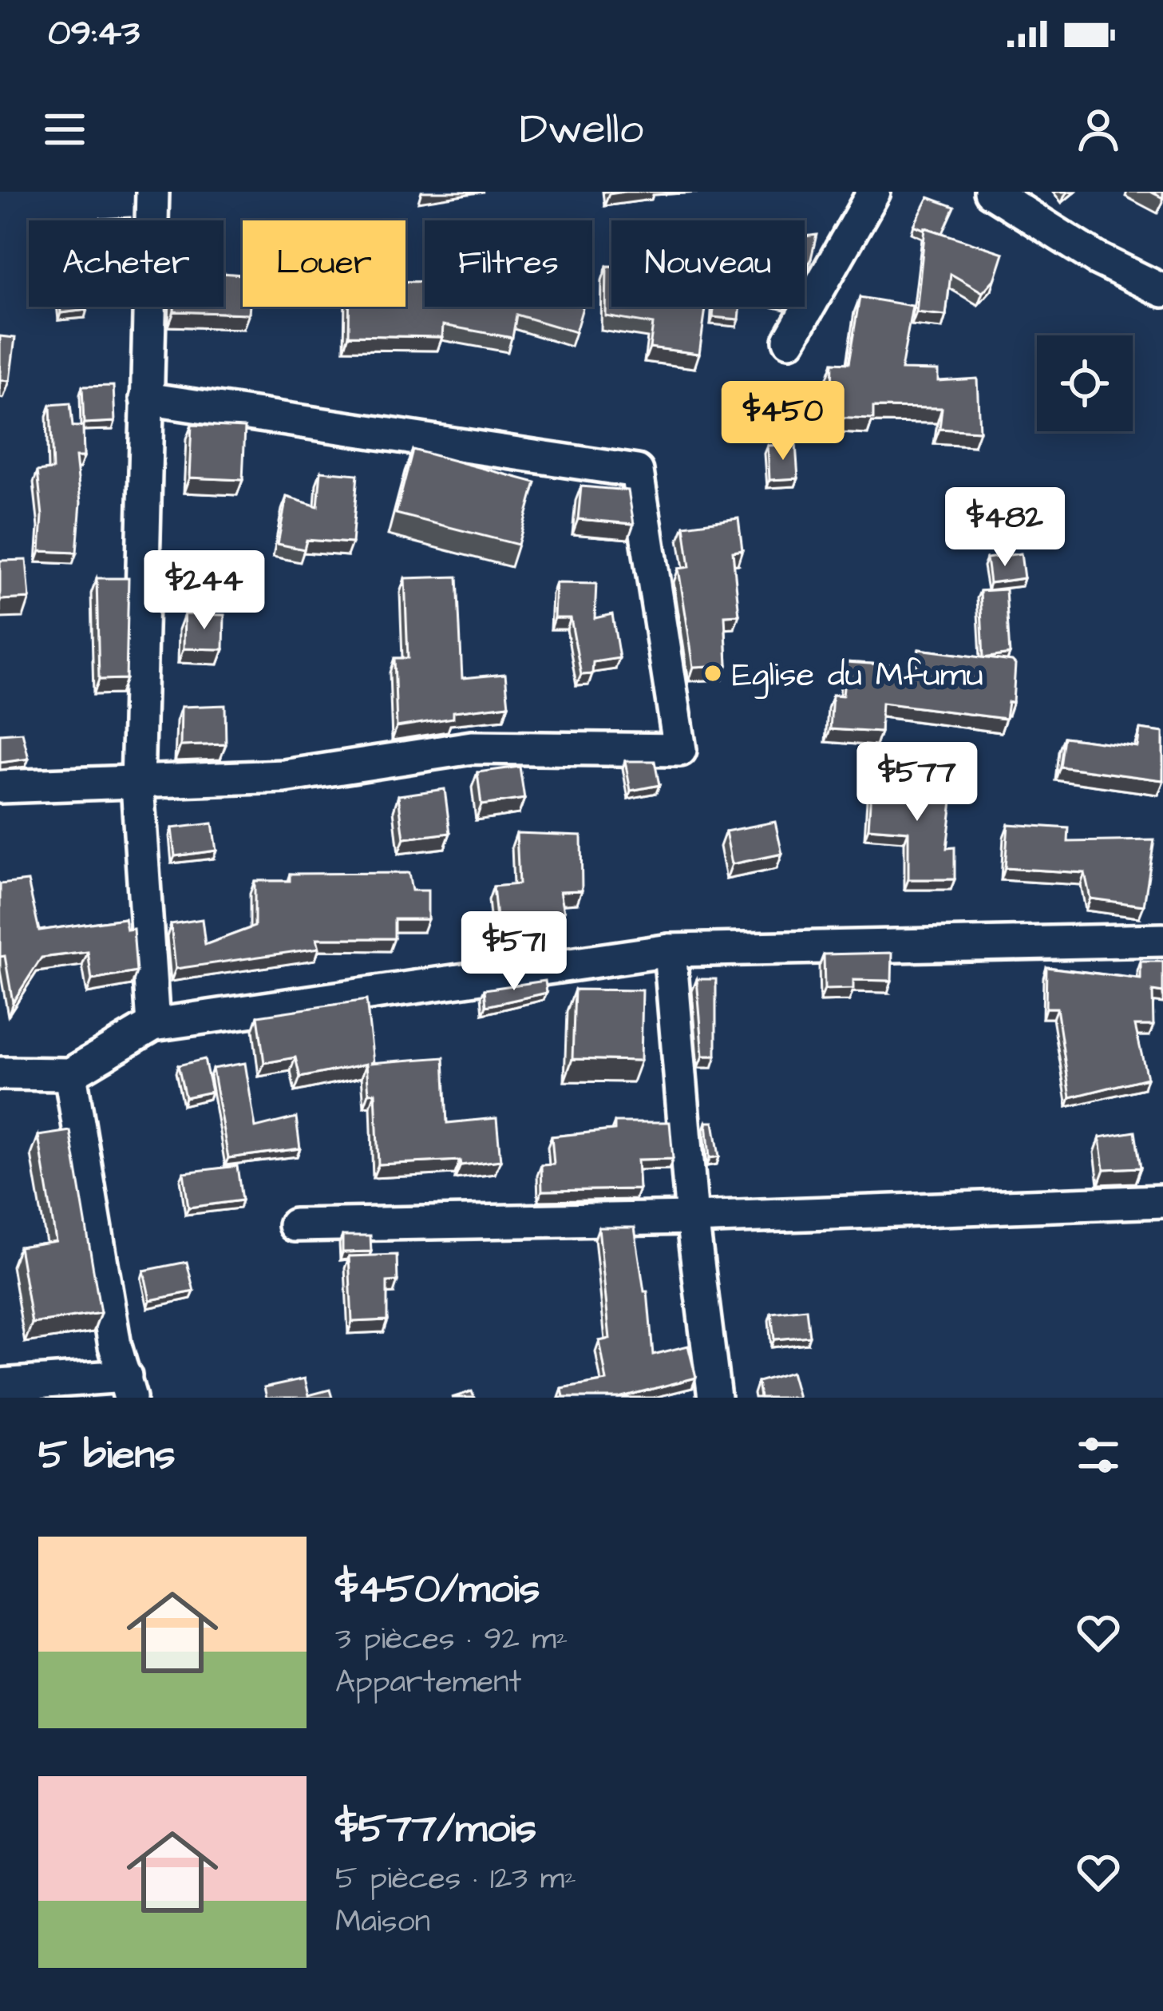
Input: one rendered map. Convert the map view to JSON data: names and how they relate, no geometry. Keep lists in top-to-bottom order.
{
  "places": ["Eglise du Mfumu"],
  "page": {
    "status": "09:43",
    "header": "Dwello",
    "chip": [
      "Acheter",
      "Louer",
      "Filtres",
      "Nouveau"
    ],
    "price": [
      "$450",
      "$482",
      "$244",
      "$577",
      "$571"
    ],
    "heading": "5 biens",
    "list": [
      {
        "name": "$450/mois",
        "note": "3 pièces · 92 m² · Appartement"
      },
      {
        "name": "$577/mois",
        "note": "5 pièces · 123 m² · Maison"
      }
    ]
  }
}
